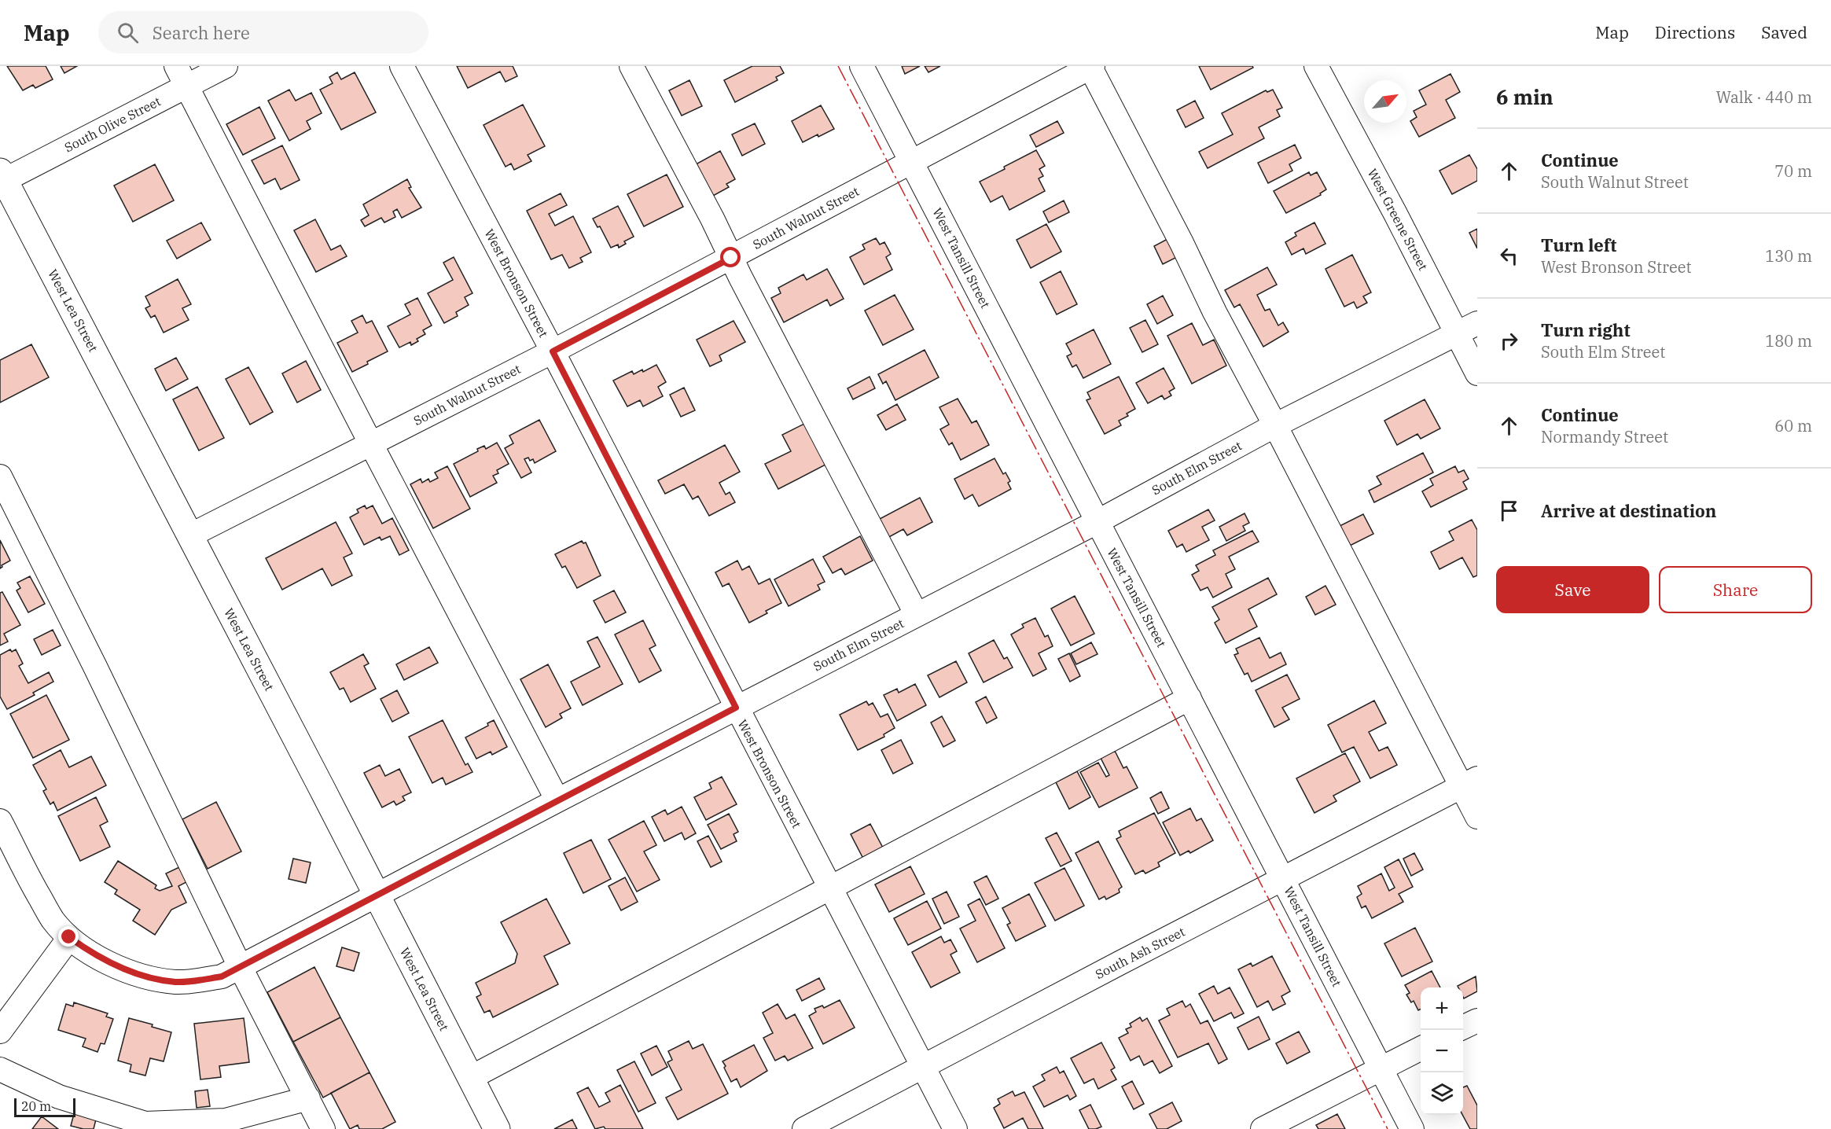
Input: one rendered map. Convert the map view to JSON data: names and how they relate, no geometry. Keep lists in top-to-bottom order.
{
  "streets": {
    "main road": ["West Lea Street"],
    "street": [
      "South Olive Street",
      "South Walnut Street",
      "West Greene Street",
      "West Tansill Street",
      "West Bronson Street",
      "South Elm Street",
      "South Ash Street"
    ]
  },
  "crossings": [
    ["South Olive Street", "West Lea Street"],
    ["South Walnut Street", "West Tansill Street"],
    ["South Walnut Street", "West Bronson Street"],
    ["South Walnut Street", "West Lea Street"],
    ["West Greene Street", "South Elm Street"],
    ["West Tansill Street", "South Elm Street"],
    ["West Tansill Street", "South Ash Street"],
    ["West Bronson Street", "South Elm Street"],
    ["West Bronson Street", "South Ash Street"],
    ["West Lea Street", "South Elm Street"]
  ],
  "scale_bar": "20 m",
  "north": "top right",
  "page": {
    "header": "Map",
    "search": "Search here",
    "nav": ["Map", "Directions", "Saved"],
    "heading": ["6 min", "Walk · 440 m"],
    "list": [
      ["Continue", "South Walnut Street", "70 m"],
      ["Turn left", "West Bronson Street", "130 m"],
      ["Turn right", "South Elm Street", "180 m"],
      ["Continue", "Normandy Street", "60 m"],
      "Arrive at destination"
    ],
    "buttons": ["Save", "Share"],
    "map_buttons": ["+", "−"],
    "scale": "20 m"
  }
}
